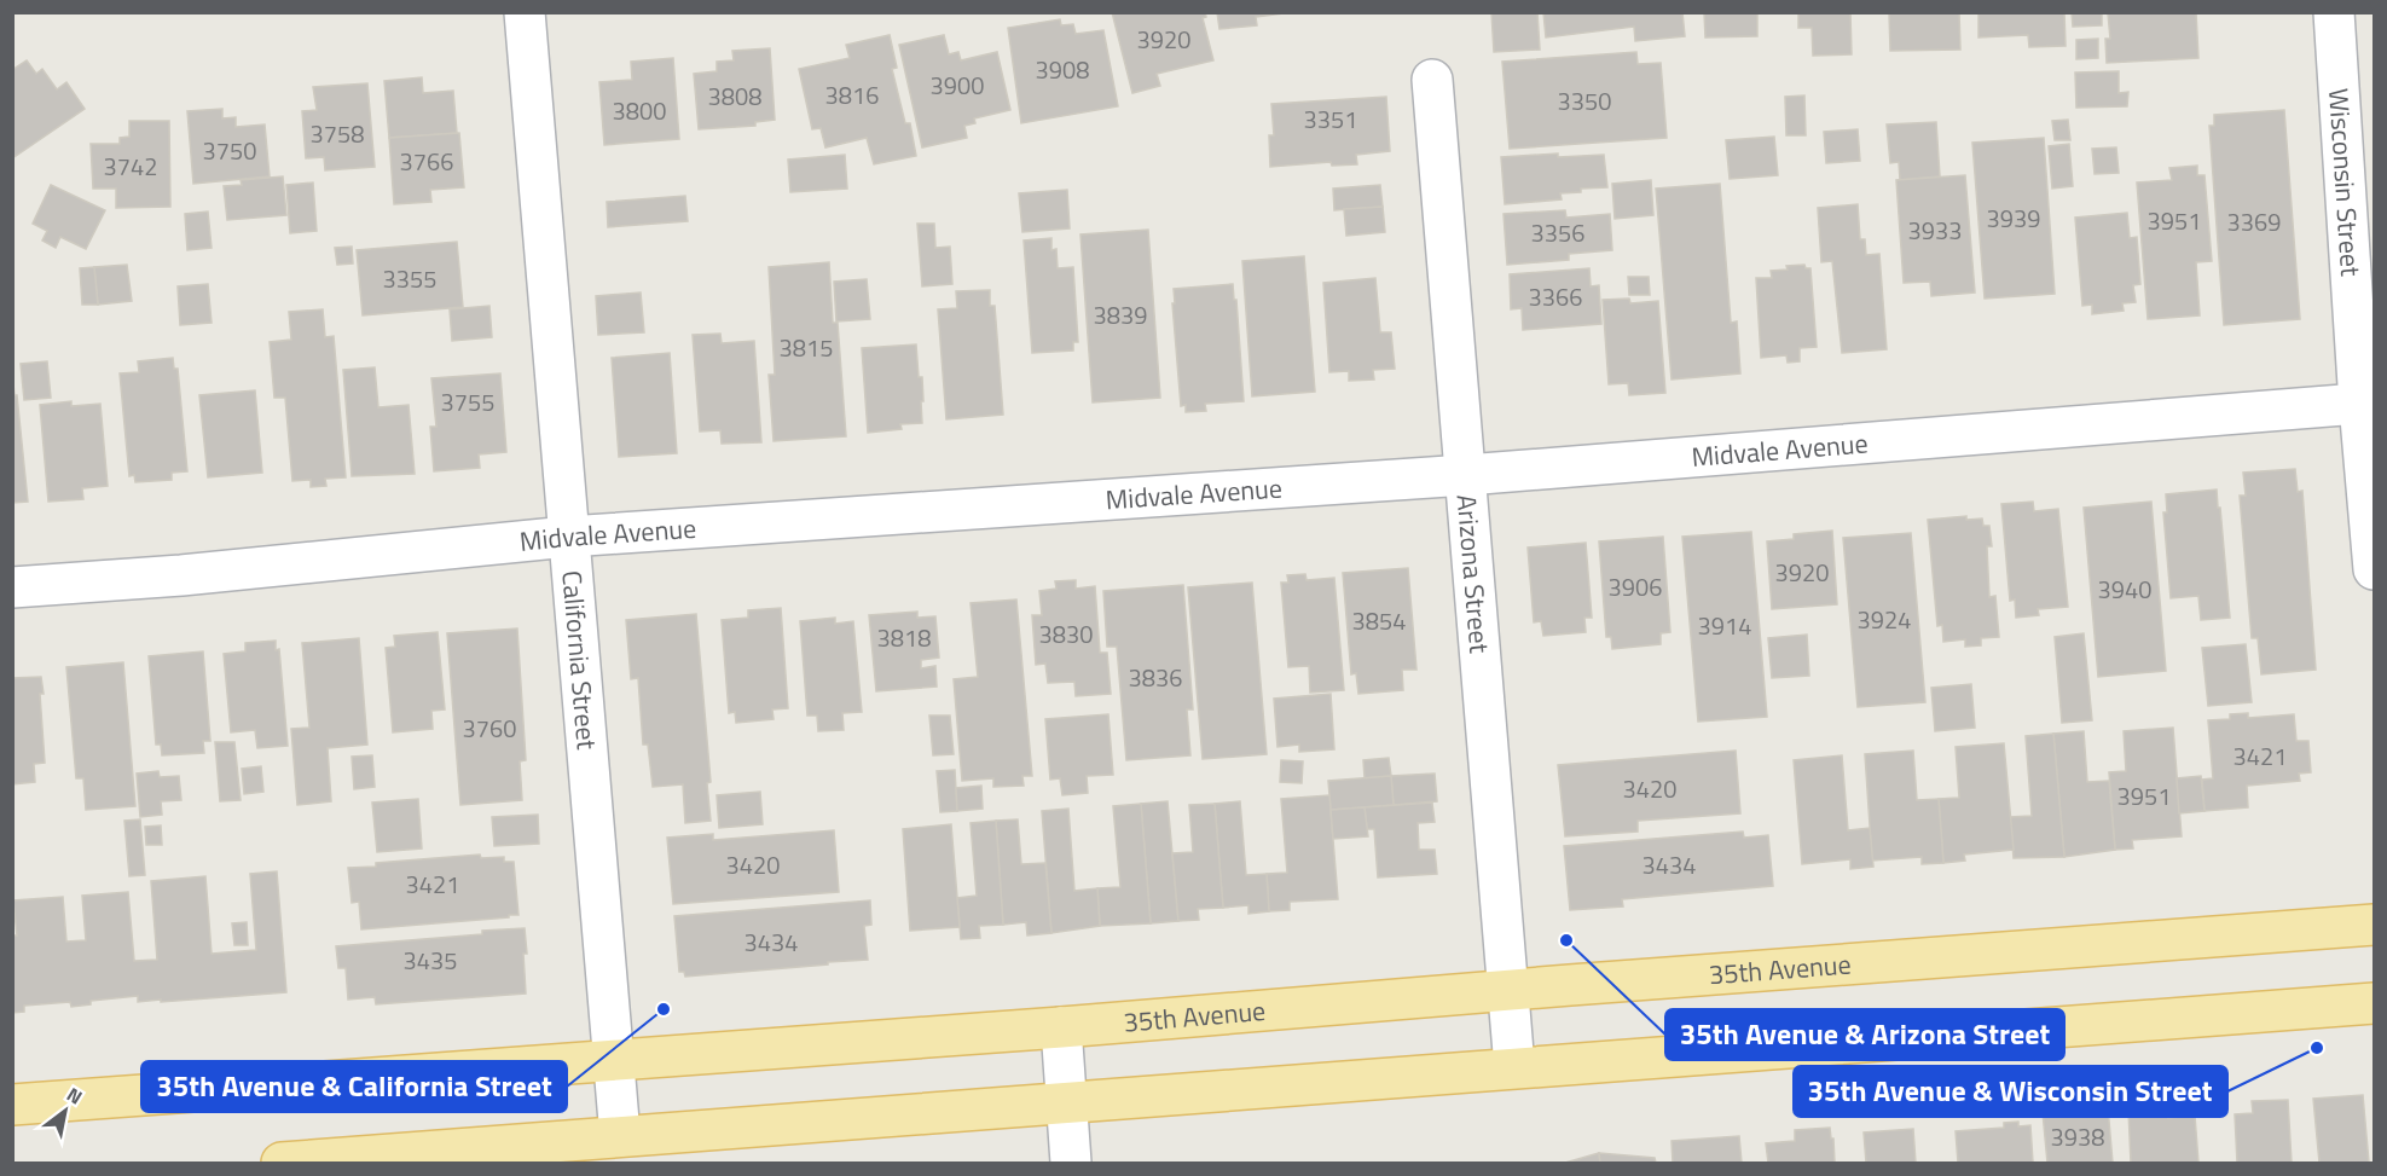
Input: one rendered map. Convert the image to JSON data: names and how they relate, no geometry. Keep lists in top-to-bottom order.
{
  "streets": {
    "main road": ["35th Avenue"],
    "street": [
      "Wisconsin Street",
      "Midvale Avenue",
      "Arizona Street",
      "California Street"
    ]
  },
  "crossings": [
    ["Wisconsin Street", "Midvale Avenue"],
    ["Midvale Avenue", "Arizona Street"],
    ["Midvale Avenue", "California Street"],
    ["Arizona Street", "35th Avenue"],
    ["California Street", "35th Avenue"]
  ],
  "places": ["35th Avenue & Arizona Street", "35th Avenue & California Street", "35th Avenue & Wisconsin Street"],
  "house_numbers": [
    "3920",
    "3908",
    "3900",
    "3816",
    "3808",
    "3350",
    "3800",
    "3351",
    "3758",
    "3750",
    "3766",
    "3742",
    "3939",
    "3951",
    "3369",
    "3933",
    "3356",
    "3355",
    "3366",
    "3839",
    "3815",
    "3755",
    "3920",
    "3906",
    "3940",
    "3924",
    "3854",
    "3914",
    "3830",
    "3818",
    "3836",
    "3760",
    "3421",
    "3420",
    "3951",
    "3420",
    "3434",
    "3421",
    "3434",
    "3435",
    "3938"
  ],
  "north": "top right"
}
